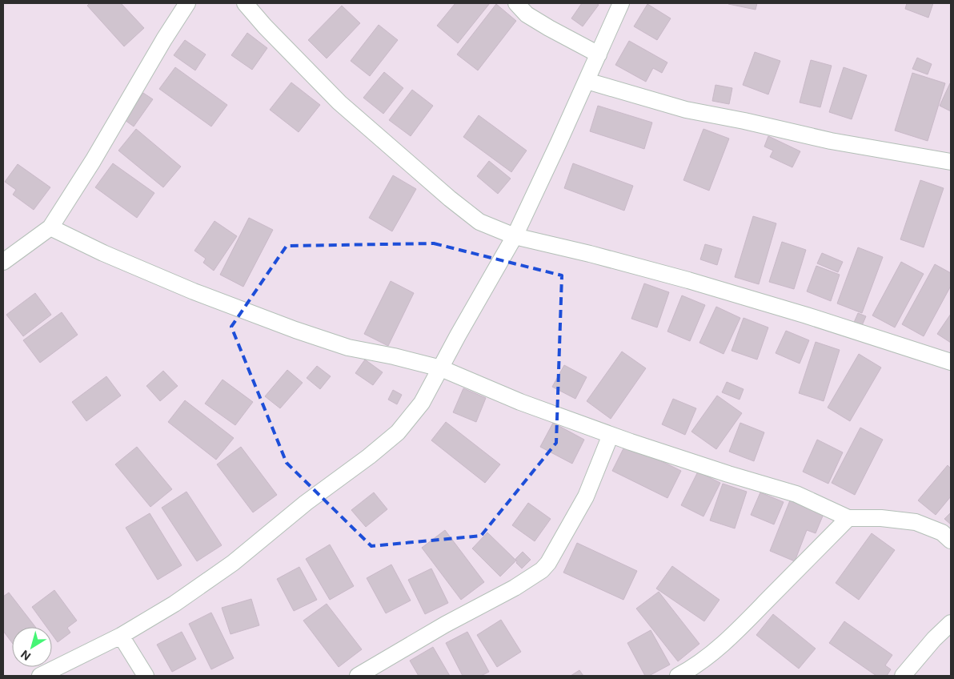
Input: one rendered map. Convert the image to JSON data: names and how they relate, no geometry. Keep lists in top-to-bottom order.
{
  "north": "bottom left"
}
